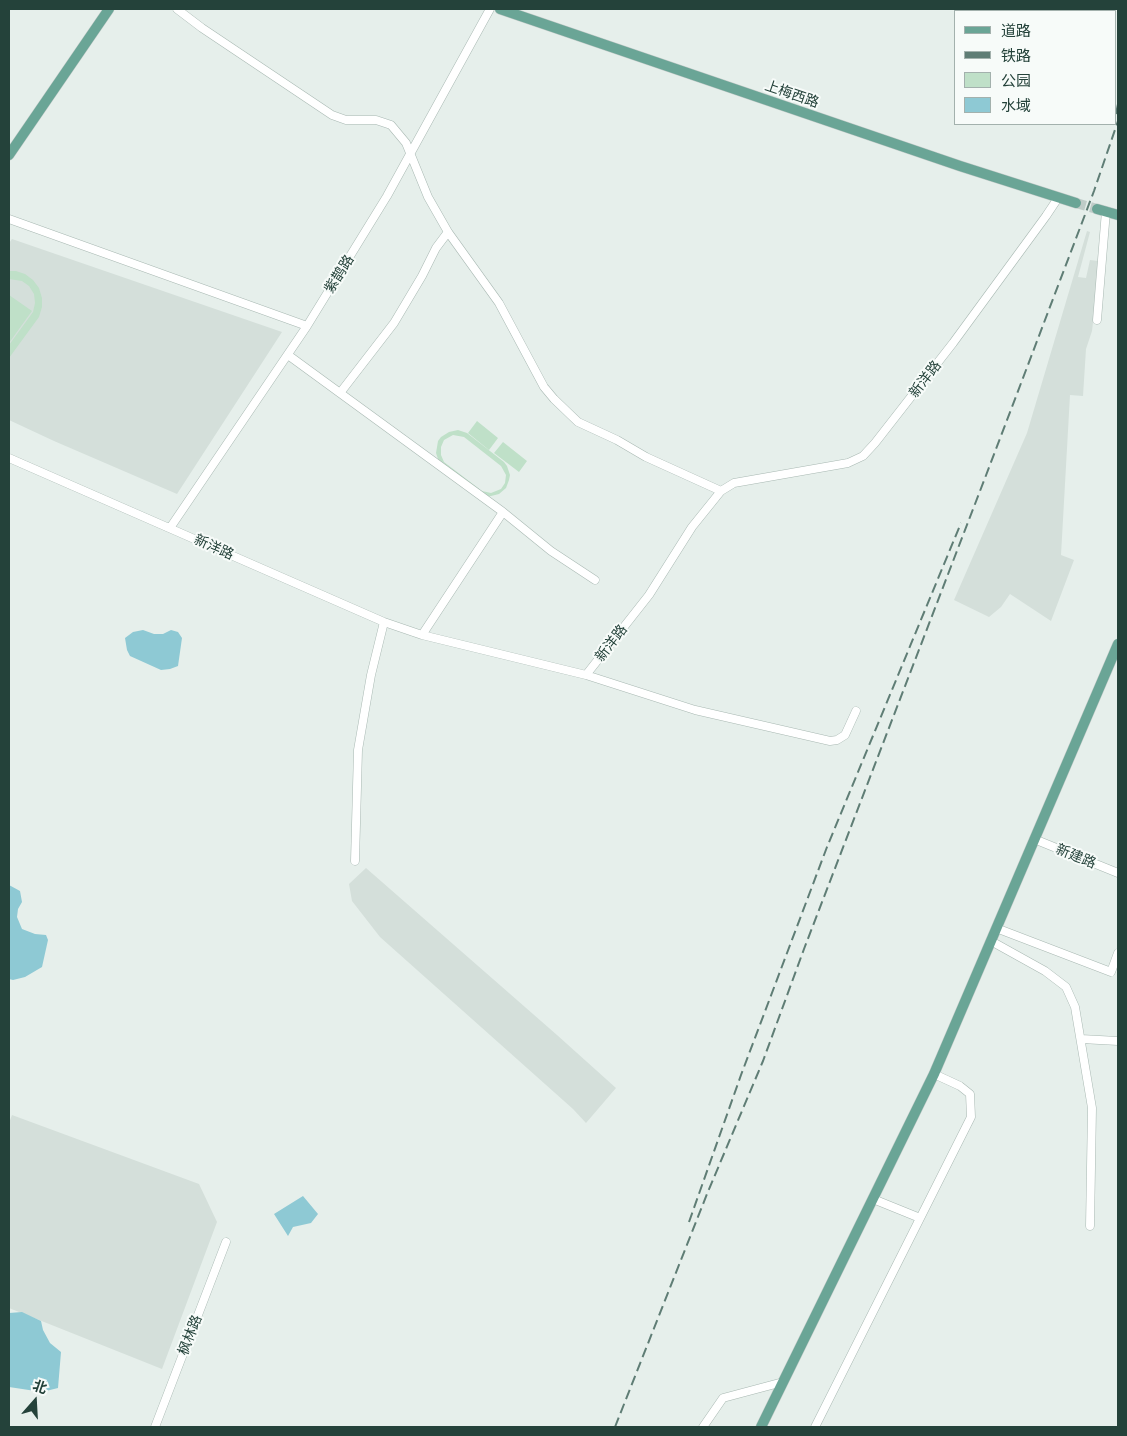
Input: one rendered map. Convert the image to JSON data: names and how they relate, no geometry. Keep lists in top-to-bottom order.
{
  "streets": {
    "main road": ["上梅西路"],
    "street": [
      "紫鹊路",
      "新洋路",
      "新建路",
      "枫林路"
    ]
  },
  "crossings": [
    ["上梅西路", "新洋路"],
    ["紫鹊路", "新洋路"]
  ],
  "legend": [
    "道路",
    "铁路",
    "公园",
    "水域"
  ],
  "north": "top"
}
